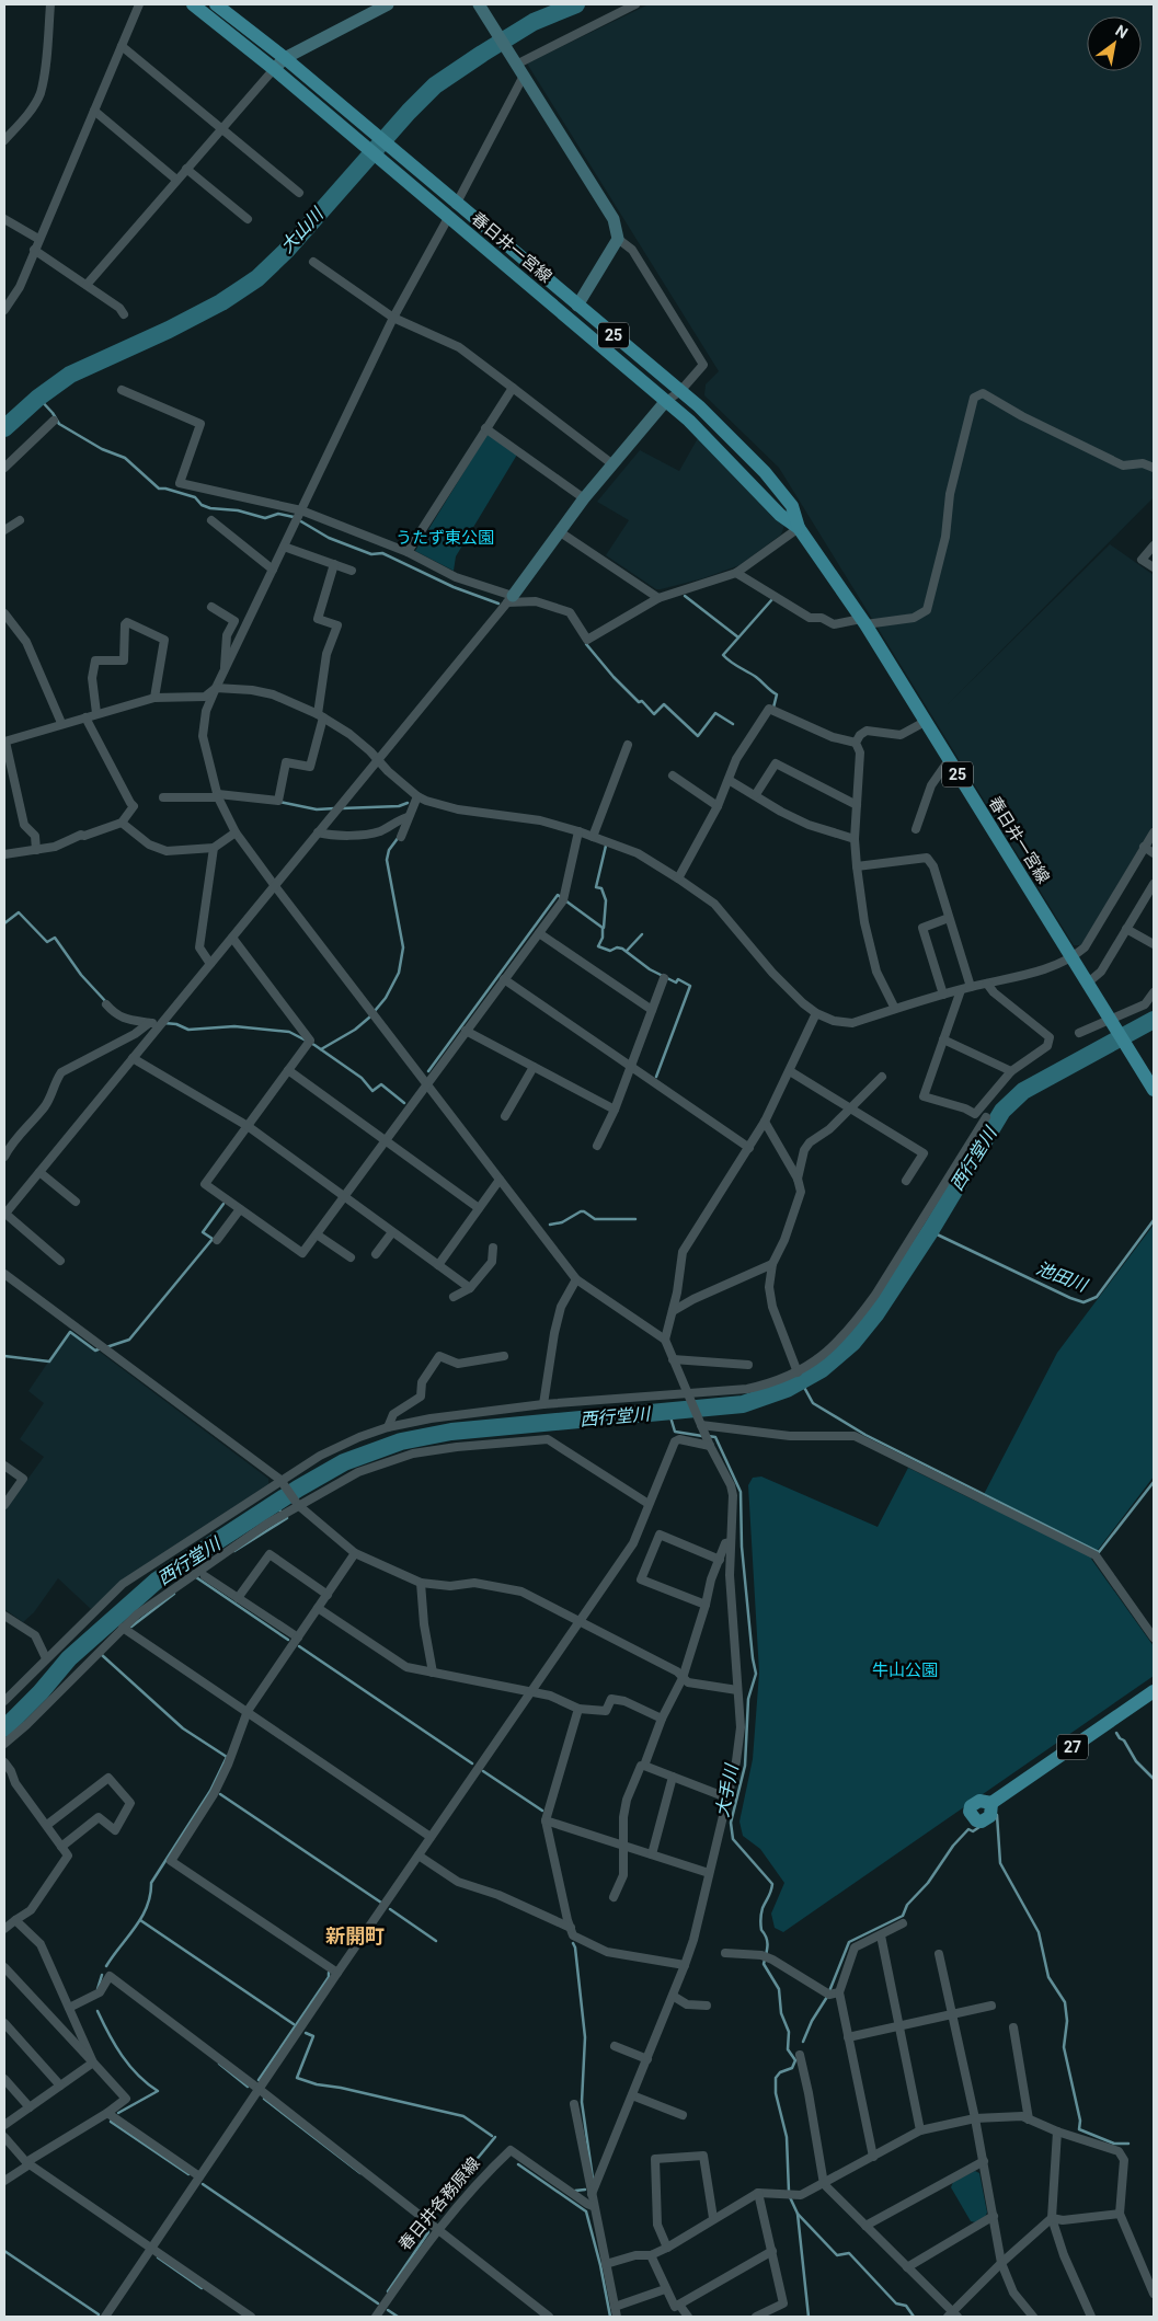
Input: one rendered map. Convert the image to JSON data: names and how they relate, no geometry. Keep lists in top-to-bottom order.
{
  "streets": {
    "main road": ["春日井一宮線", "25", "27"],
    "street": ["春日井各務原線"]
  },
  "districts": ["新開町"],
  "water": [
    "大山川",
    "西行堂川",
    "池田川",
    "大手川"
  ],
  "parks": ["うたず東公園", "牛山公園"],
  "north": "top right"
}
